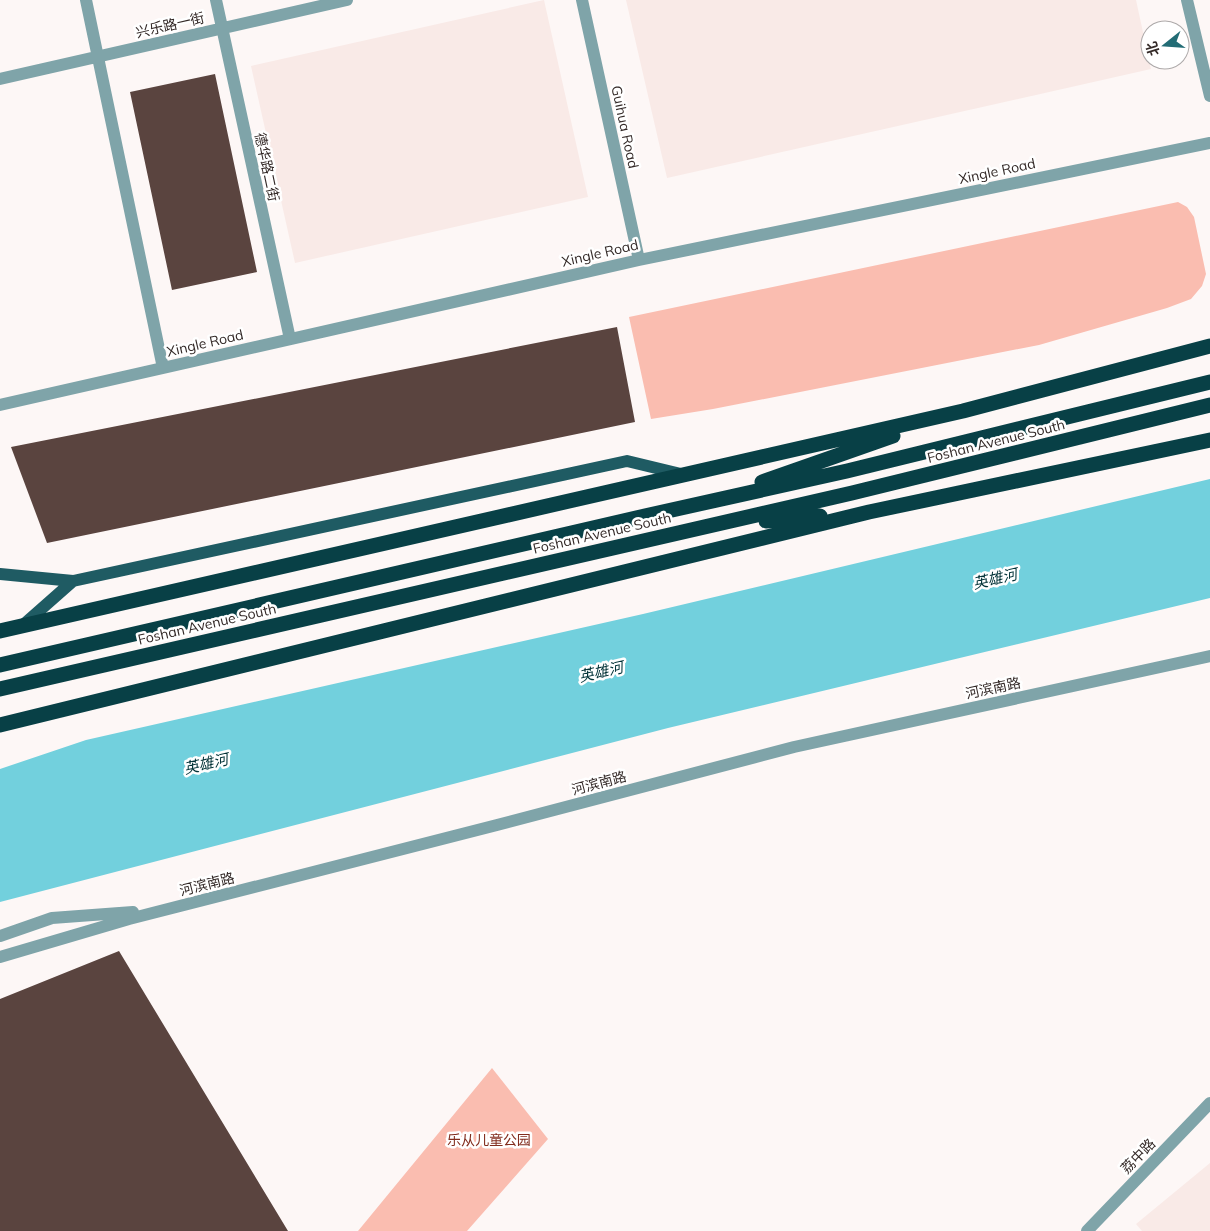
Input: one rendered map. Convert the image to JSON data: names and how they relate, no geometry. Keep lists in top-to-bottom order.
{
  "streets": {
    "highway": ["Foshan Avenue South"],
    "street": [
      "兴乐路一街",
      "Guihua Road",
      "德华路二街",
      "Xingle Road",
      "河滨南路",
      "荔中路"
    ]
  },
  "crossings": [
    ["兴乐路一街", "德华路二街"],
    ["Guihua Road", "Xingle Road"],
    ["德华路二街", "Xingle Road"]
  ],
  "water": ["英雄河"],
  "parks": ["乐从儿童公园"],
  "north": "left"
}
